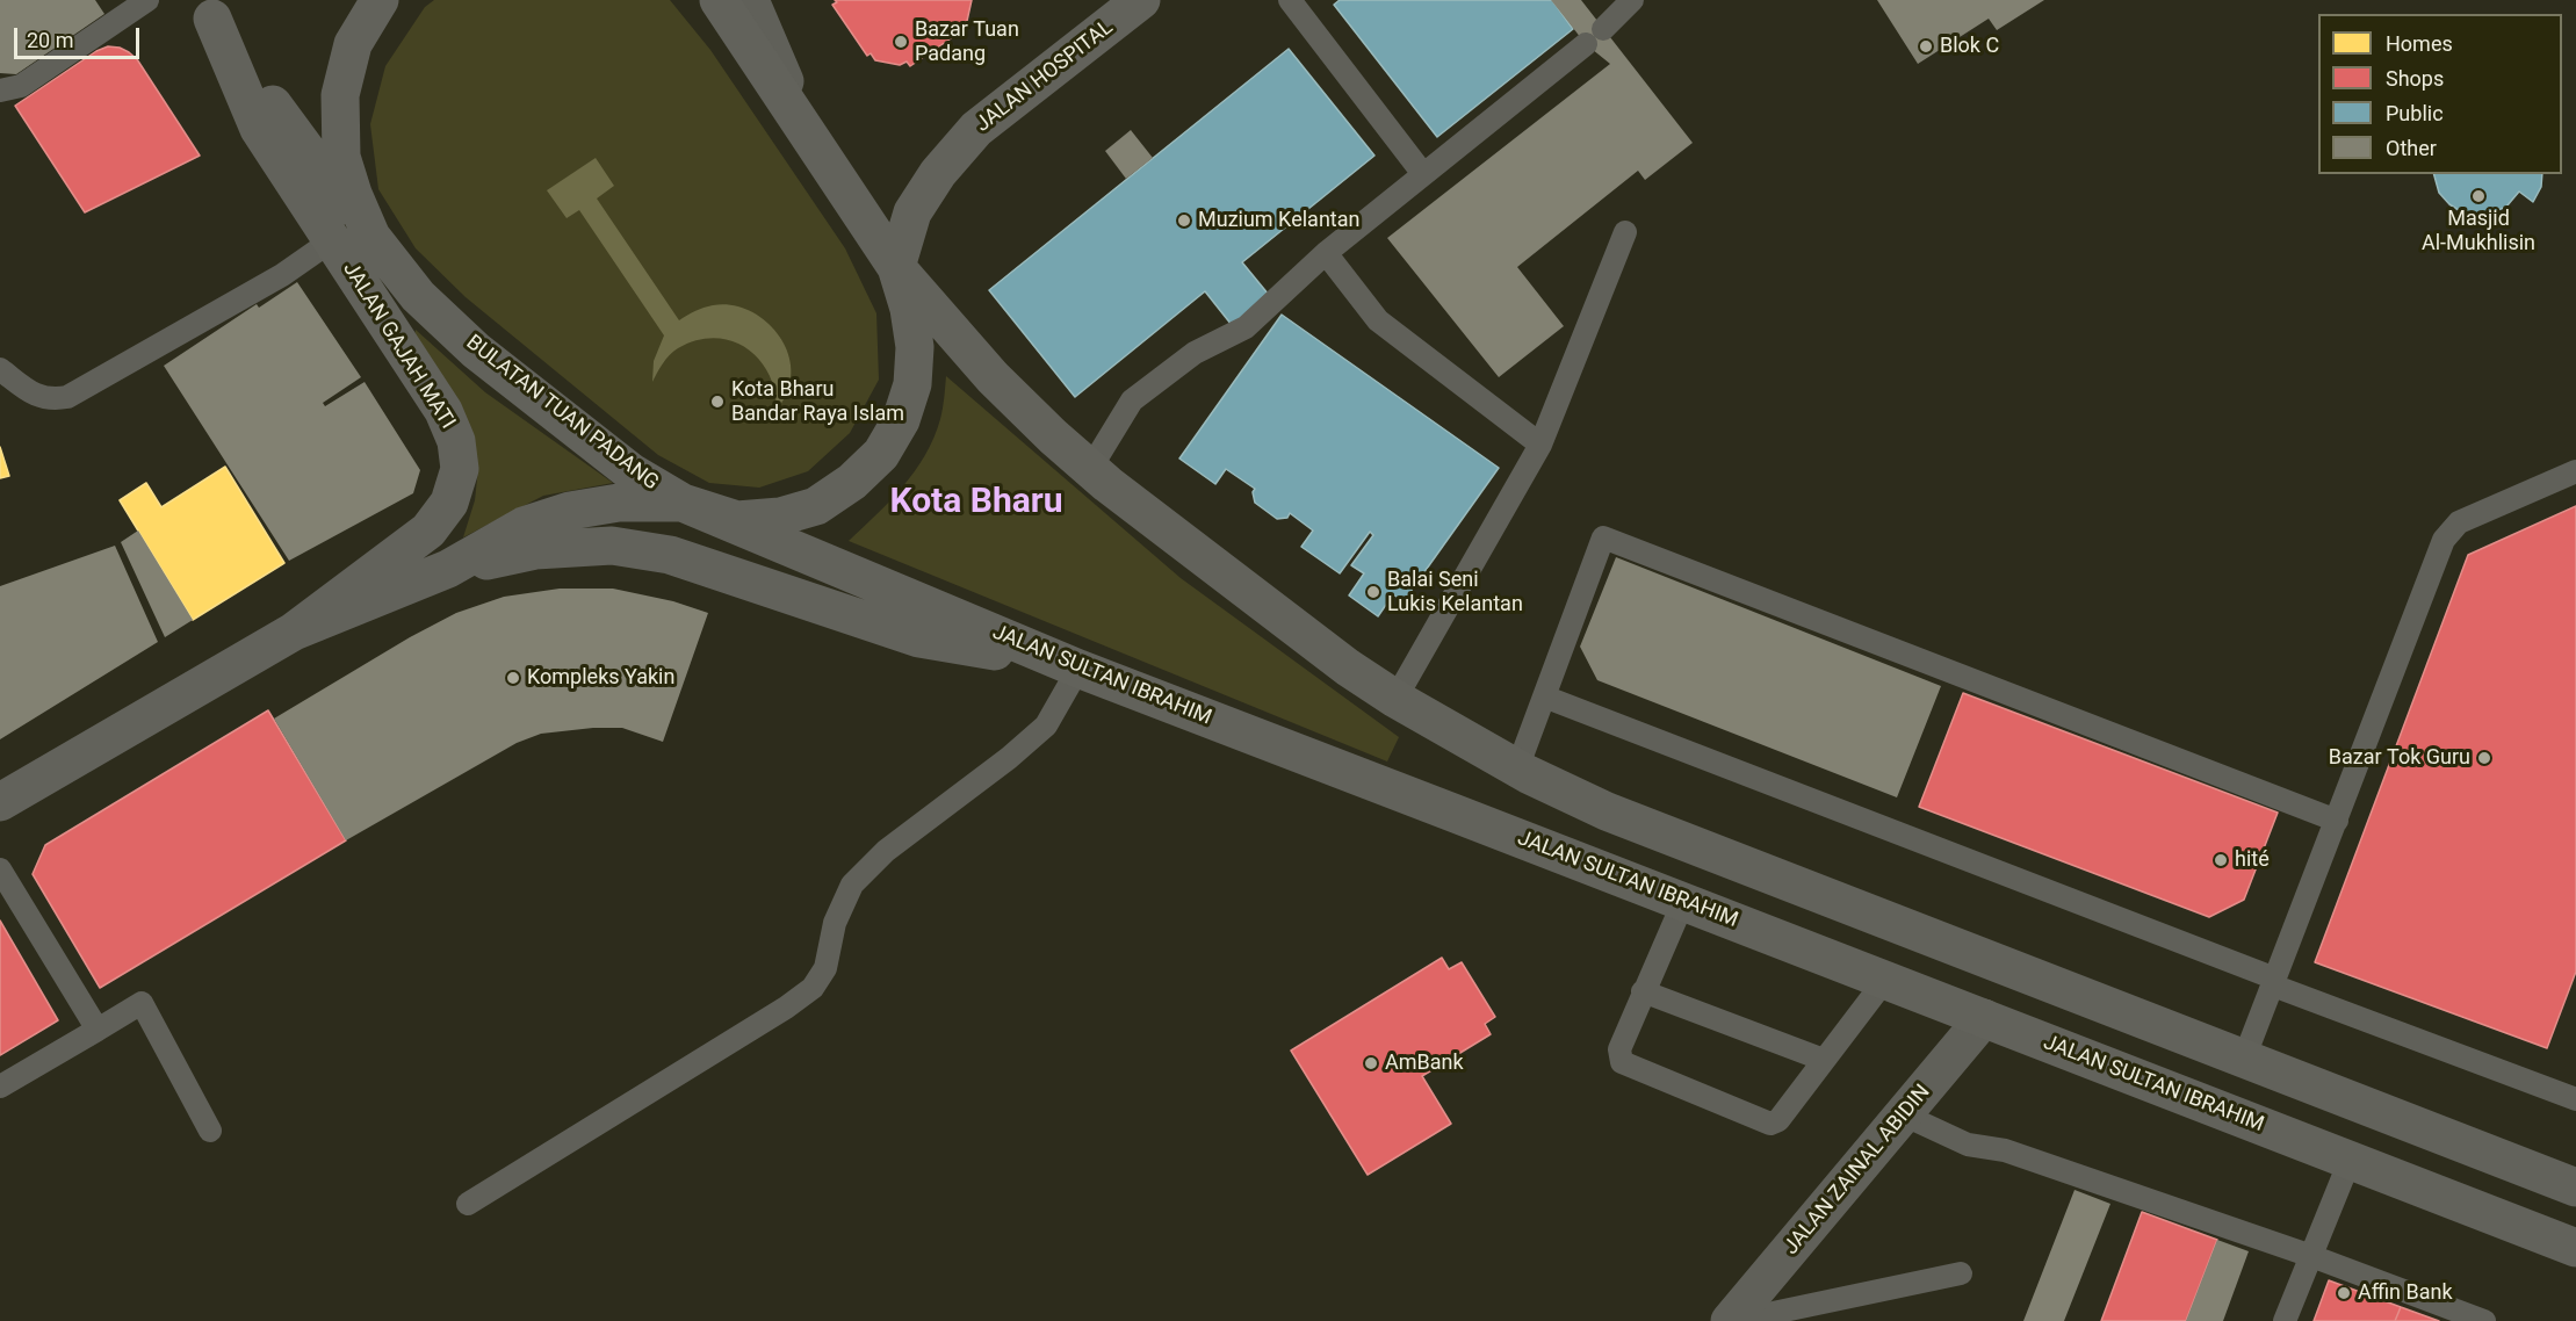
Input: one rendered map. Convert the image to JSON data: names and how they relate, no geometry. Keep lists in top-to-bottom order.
{
  "streets": {
    "main road": [
      "JALAN HOSPITAL",
      "JALAN GAJAH MATI",
      "BULATAN TUAN PADANG",
      "JALAN SULTAN IBRAHIM"
    ],
    "street": ["JALAN ZAINAL ABIDIN"]
  },
  "crossings": [
    ["JALAN HOSPITAL", "BULATAN TUAN PADANG"],
    ["JALAN GAJAH MATI", "BULATAN TUAN PADANG"],
    ["JALAN GAJAH MATI", "JALAN SULTAN IBRAHIM"],
    ["BULATAN TUAN PADANG", "JALAN SULTAN IBRAHIM"],
    ["JALAN SULTAN IBRAHIM", "JALAN ZAINAL ABIDIN"]
  ],
  "districts": ["Kota Bharu"],
  "places": [
    "Bazar Tuan Padang",
    "Blok C",
    "Masjid Al-Mukhlisin",
    "Muzium Kelantan",
    "Kota Bharu Bandar Raya Islam",
    "Balai Seni Lukis Kelantan",
    "Kompleks Yakin",
    "Bazar Tok Guru",
    "hité",
    "AmBank",
    "Affin Bank"
  ],
  "legend": [
    "Homes",
    "Shops",
    "Public",
    "Other"
  ],
  "scale_bar": "20 m"
}
